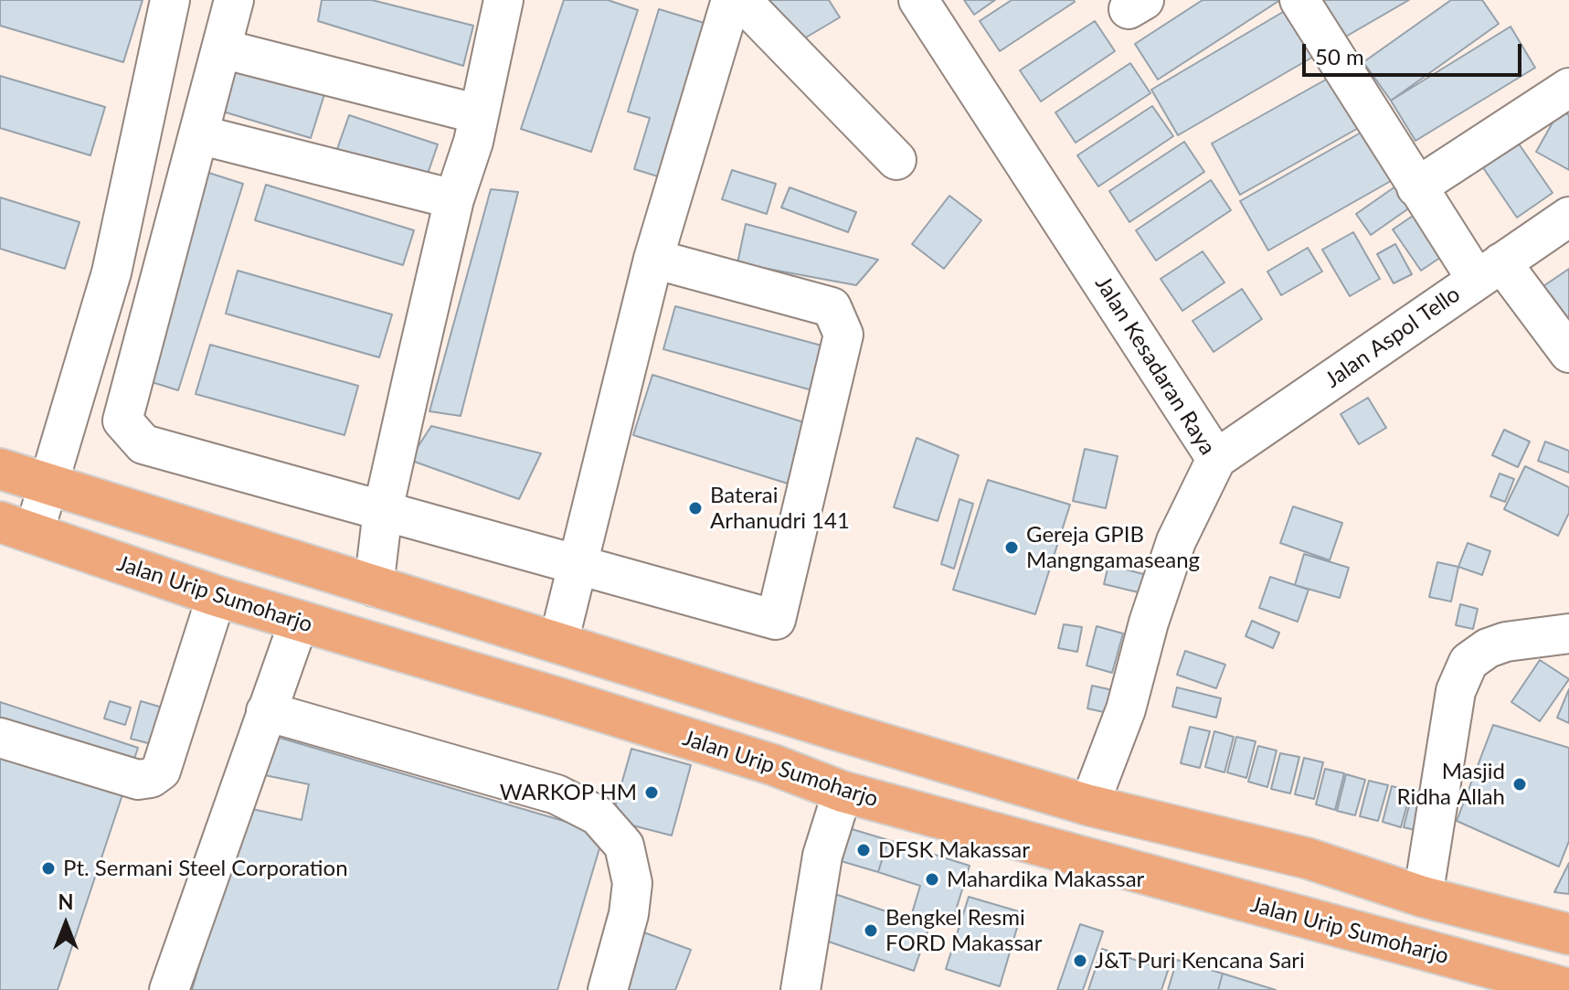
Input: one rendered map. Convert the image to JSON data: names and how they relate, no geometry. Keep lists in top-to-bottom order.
{
  "streets": {
    "highway": ["Jalan Urip Sumoharjo"],
    "street": ["Jalan Aspol Tello", "Jalan Kesadaran Raya"]
  },
  "crossings": [
    ["Jalan Aspol Tello", "Jalan Kesadaran Raya"]
  ],
  "places": [
    "Baterai Arhanudri 141",
    "Gereja GPIB Mangngamaseang",
    "Masjid Ridha Allah",
    "WARKOP HM",
    "DFSK Makassar",
    "Pt. Sermani Steel Corporation",
    "Mahardika Makassar",
    "Bengkel Resmi FORD Makassar",
    "J&T Puri Kencana Sari"
  ],
  "scale_bar": "50 m",
  "north": "top"
}
